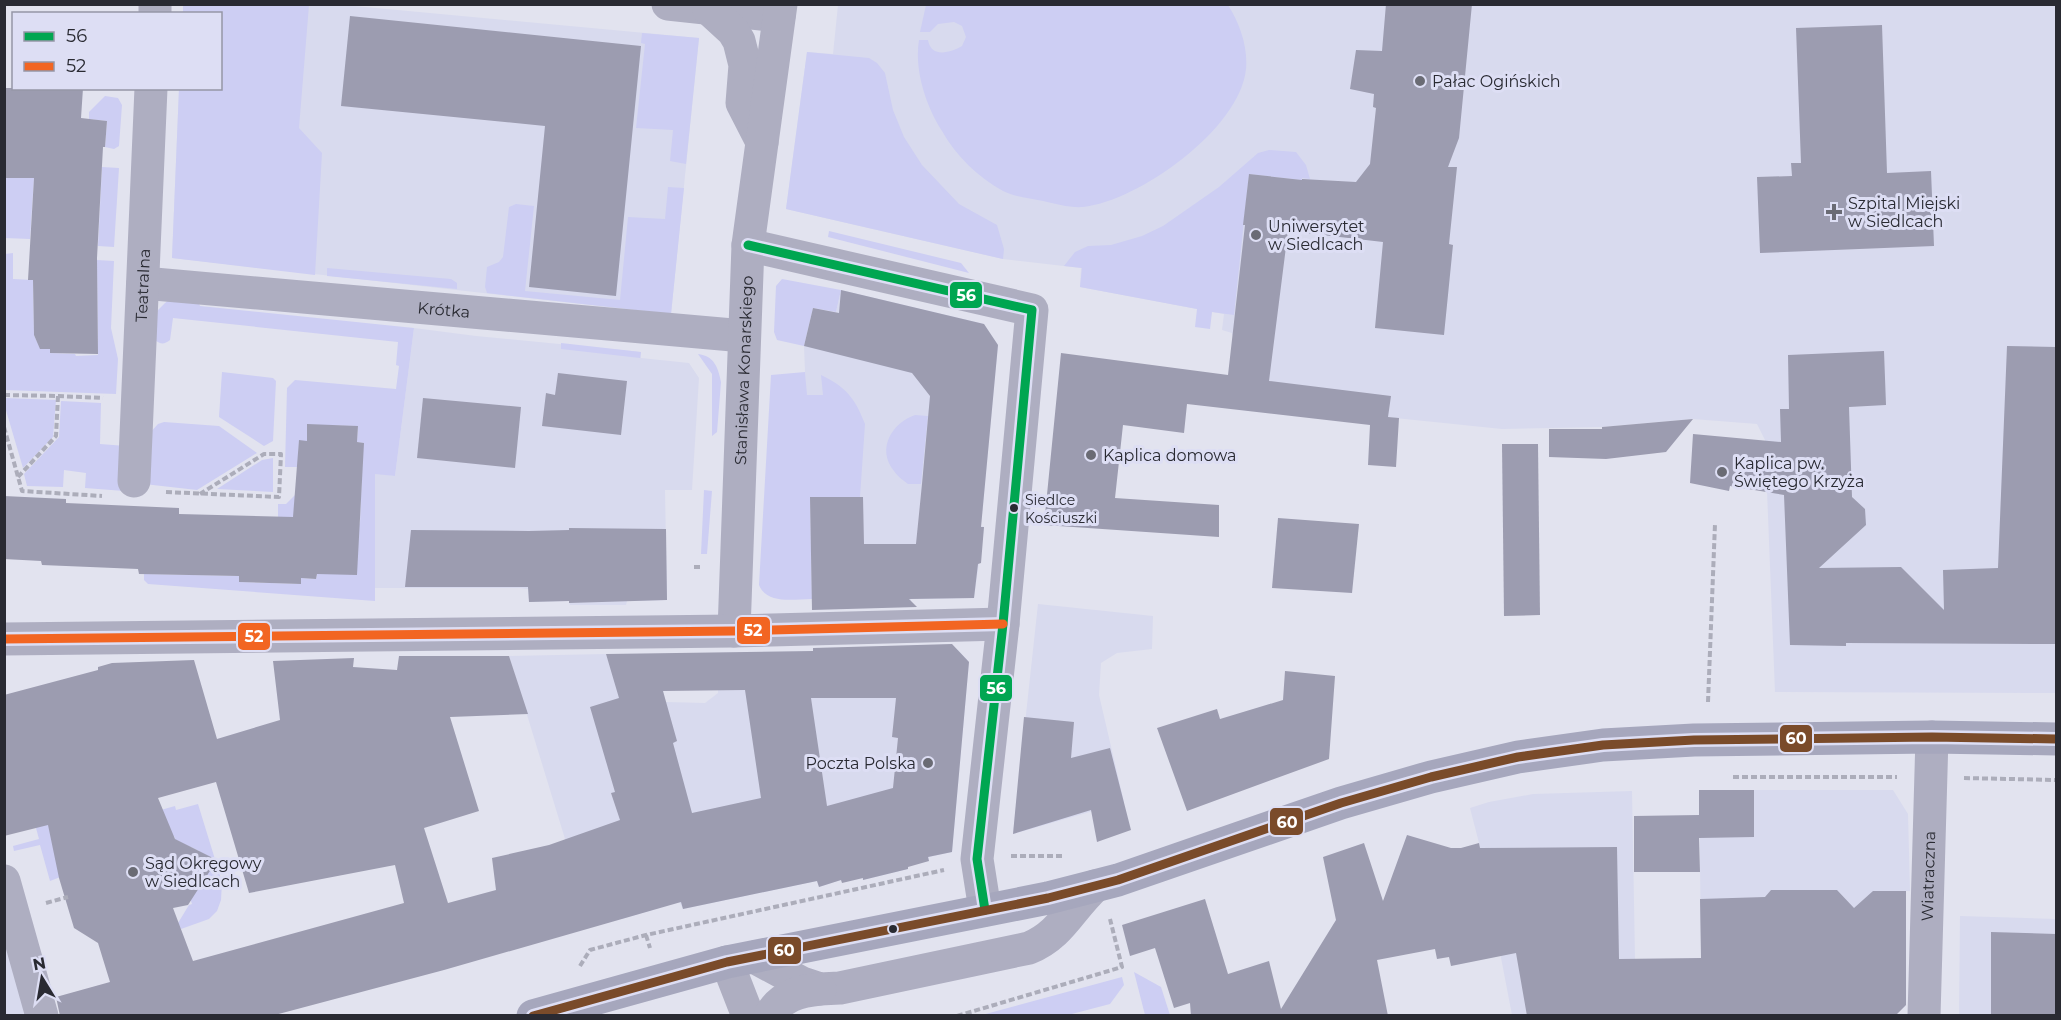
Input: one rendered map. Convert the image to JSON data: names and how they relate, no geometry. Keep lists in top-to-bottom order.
{
  "streets": {
    "street": [
      "Teatralna",
      "Krótka",
      "Stanisława Konarskiego",
      "Wiatraczna"
    ]
  },
  "crossings": [
    ["Teatralna", "Krótka"],
    ["Krótka", "Stanisława Konarskiego"]
  ],
  "places": {
    "other": [
      "Pałac Ogińskich",
      "Uniwersytet w Siedlcach",
      "Kaplica domowa",
      "Kaplica pw. Świętego Krzyża",
      "Siedlce Kościuszki",
      "Poczta Polska",
      "Sąd Okręgowy w Siedlcach"
    ],
    "health": ["Szpital Miejski w Siedlcach"]
  },
  "lines": ["transit line 56", "transit line 52", "transit line 60"],
  "legend": ["56", "52"],
  "north": "top"
}
